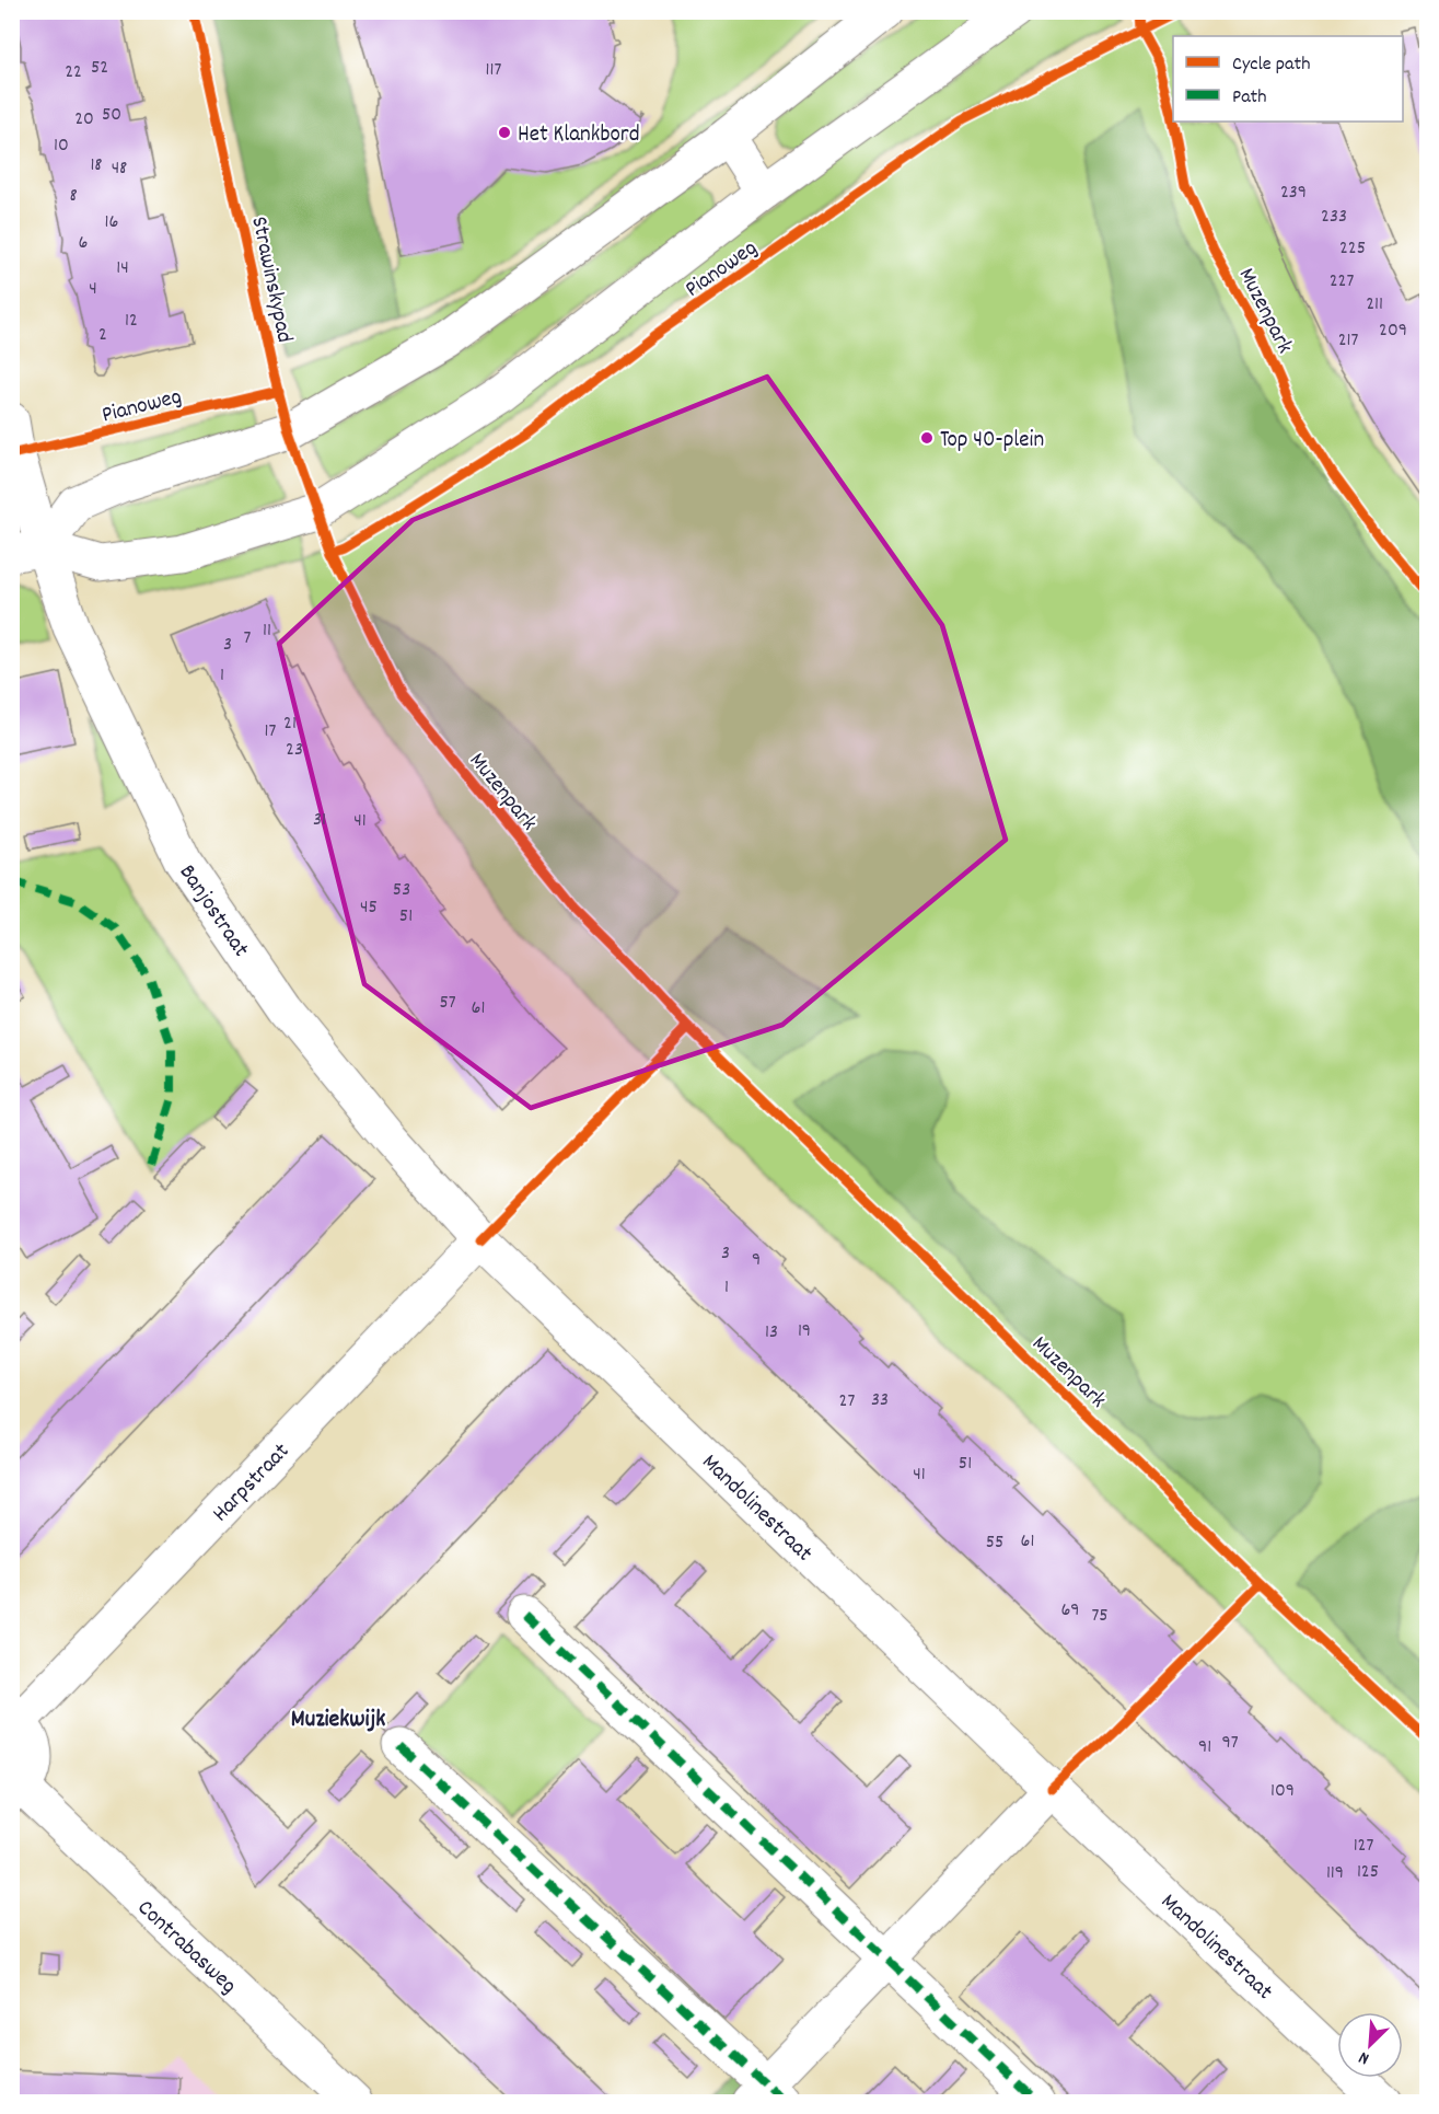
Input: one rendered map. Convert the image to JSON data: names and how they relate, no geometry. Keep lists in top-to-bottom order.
{
  "streets": {
    "street": [
      "Pianoweg",
      "Banjostraat",
      "Harpstraat",
      "Mandolinestraat",
      "Contrabasweg"
    ],
    "cycle path": ["Strawinskypad", "Muzenpark"]
  },
  "crossings": [
    ["Pianoweg", "Banjostraat"],
    ["Banjostraat", "Harpstraat"],
    ["Banjostraat", "Mandolinestraat"],
    ["Harpstraat", "Mandolinestraat"]
  ],
  "districts": ["Muziekwijk"],
  "places": ["Het Klankbord", "Top 40-plein"],
  "house_numbers": [
    "52",
    "117",
    "22",
    "50",
    "20",
    "10",
    "18",
    "48",
    "239",
    "8",
    "233",
    "16",
    "6",
    "225",
    "14",
    "227",
    "4",
    "211",
    "12",
    "209",
    "2",
    "217",
    "11",
    "7",
    "3",
    "1",
    "21",
    "17",
    "23",
    "31",
    "41",
    "53",
    "45",
    "51",
    "57",
    "61",
    "3",
    "9",
    "1",
    "19",
    "13",
    "33",
    "27",
    "51",
    "41",
    "61",
    "55",
    "69",
    "75",
    "97",
    "91",
    "109",
    "127",
    "125",
    "119"
  ],
  "legend": ["Cycle path", "Path"],
  "north": "bottom left"
}
